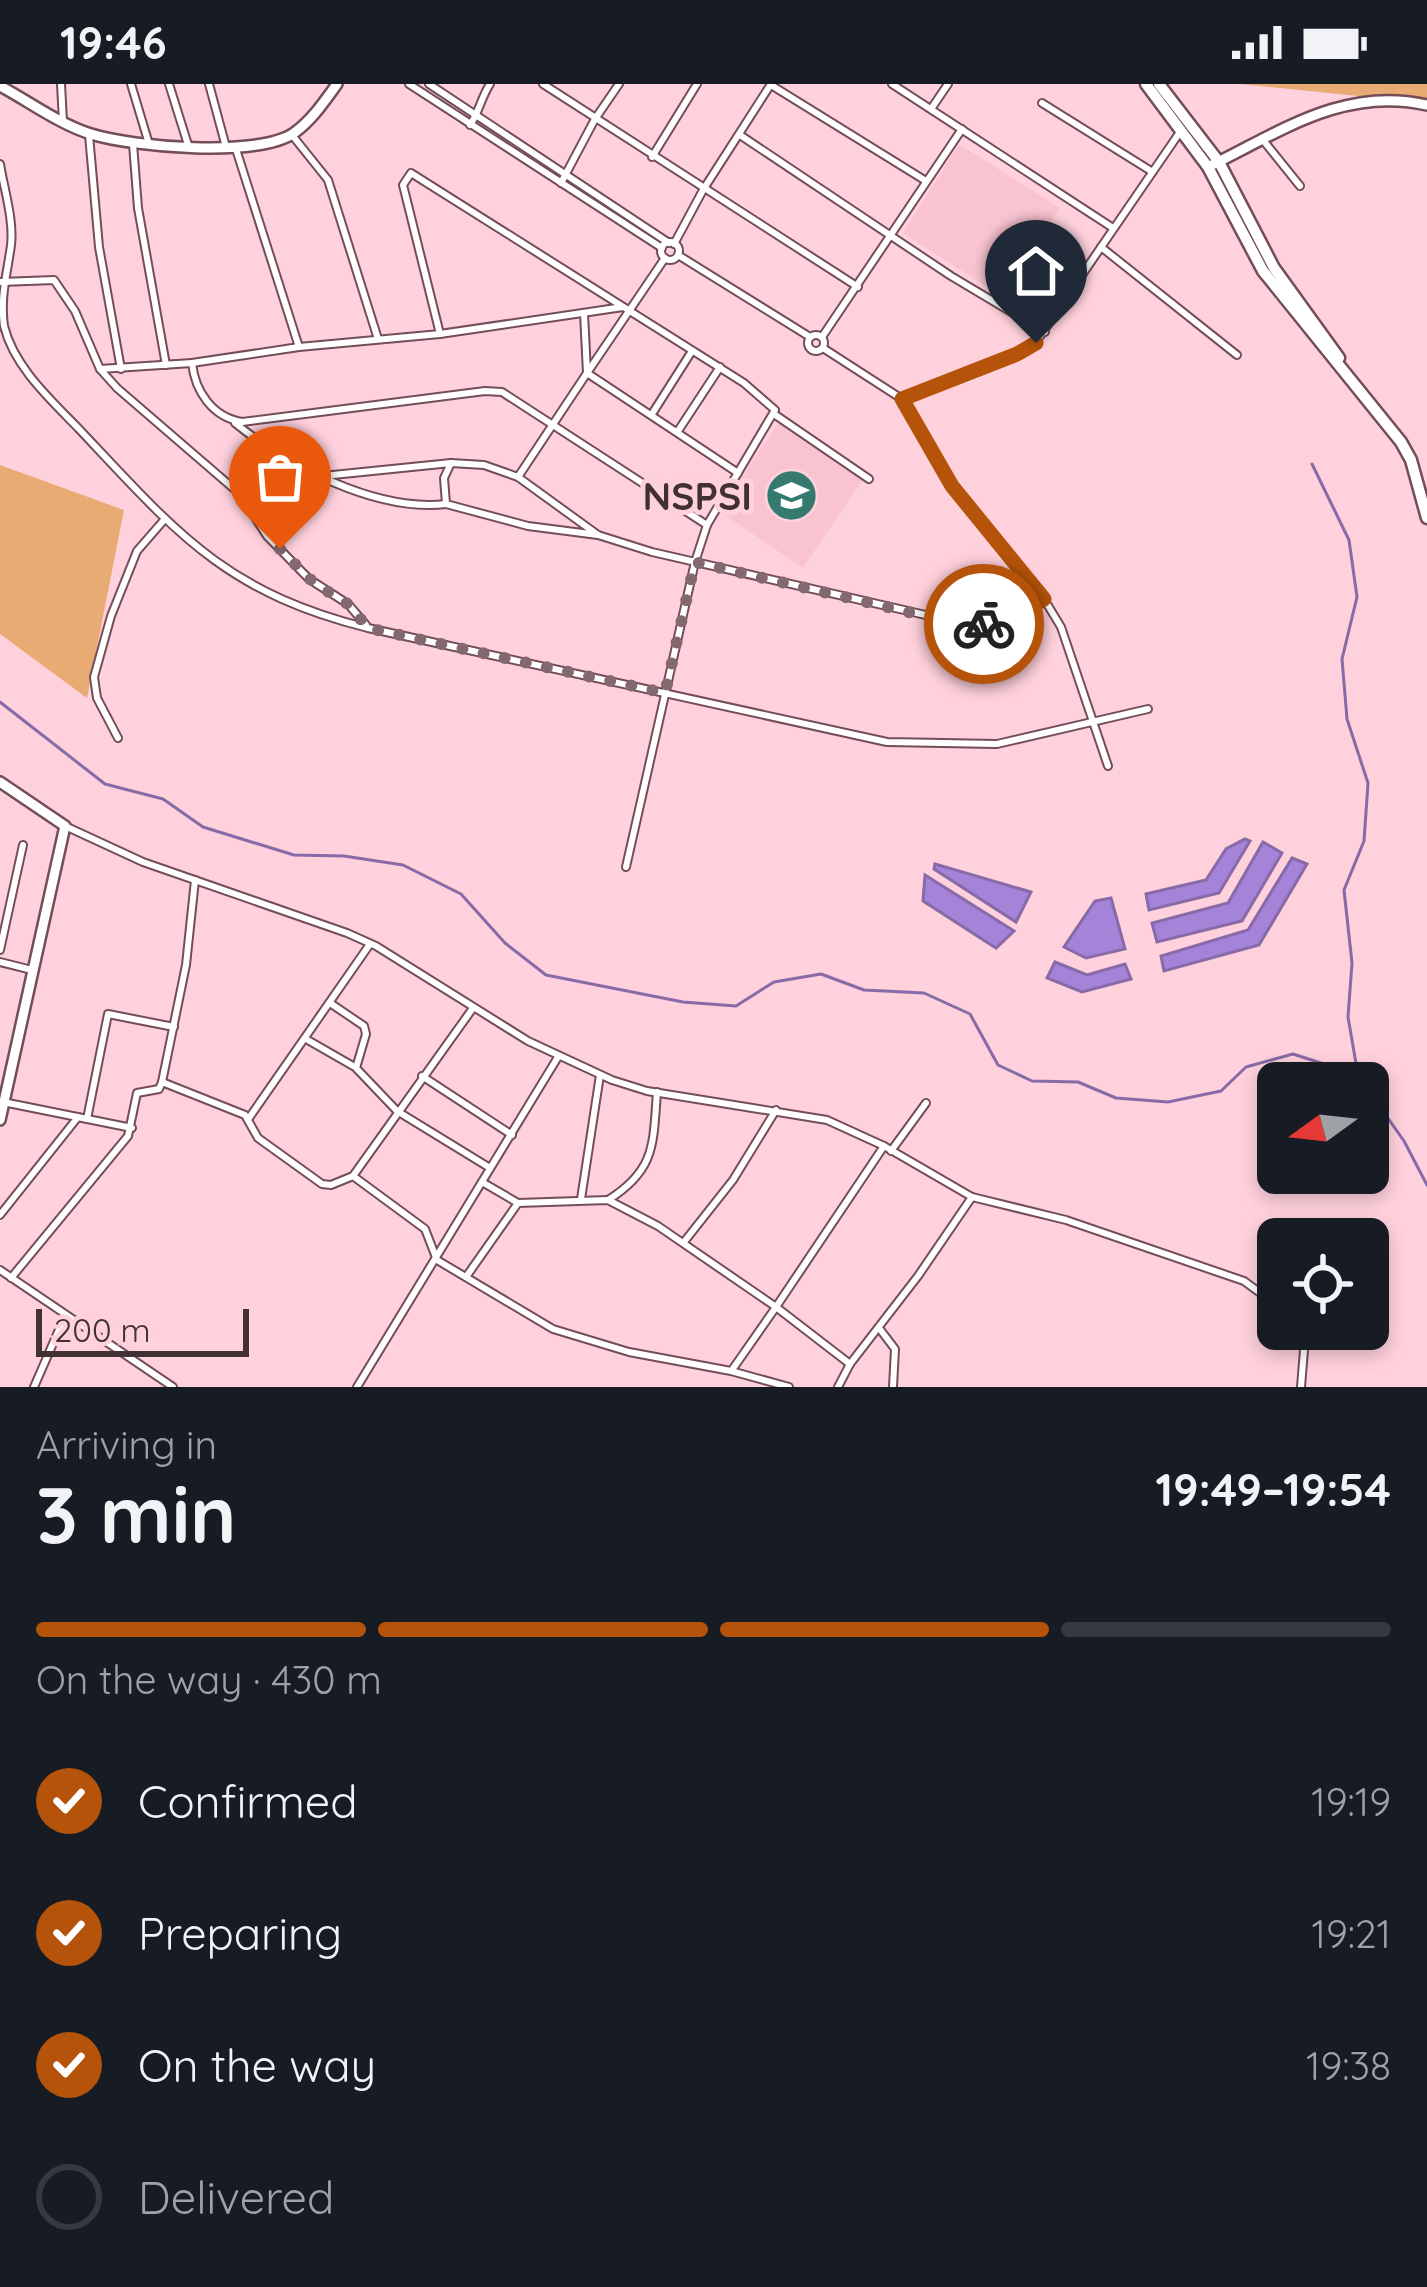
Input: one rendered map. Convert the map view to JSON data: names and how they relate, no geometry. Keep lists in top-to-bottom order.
{
  "places": {
    "school or university": ["NSPSI"]
  },
  "scale_bar": "200 m",
  "north": "left",
  "page": {
    "status": "19:46",
    "scale": "200 m",
    "heading": ["3 min", "Arriving in", "19:49–19:54"],
    "bar": "On the way · 430 m",
    "list": [
      ["Confirmed", "19:19"],
      ["Preparing", "19:21"],
      ["On the way", "19:38"],
      "Delivered"
    ]
  }
}
